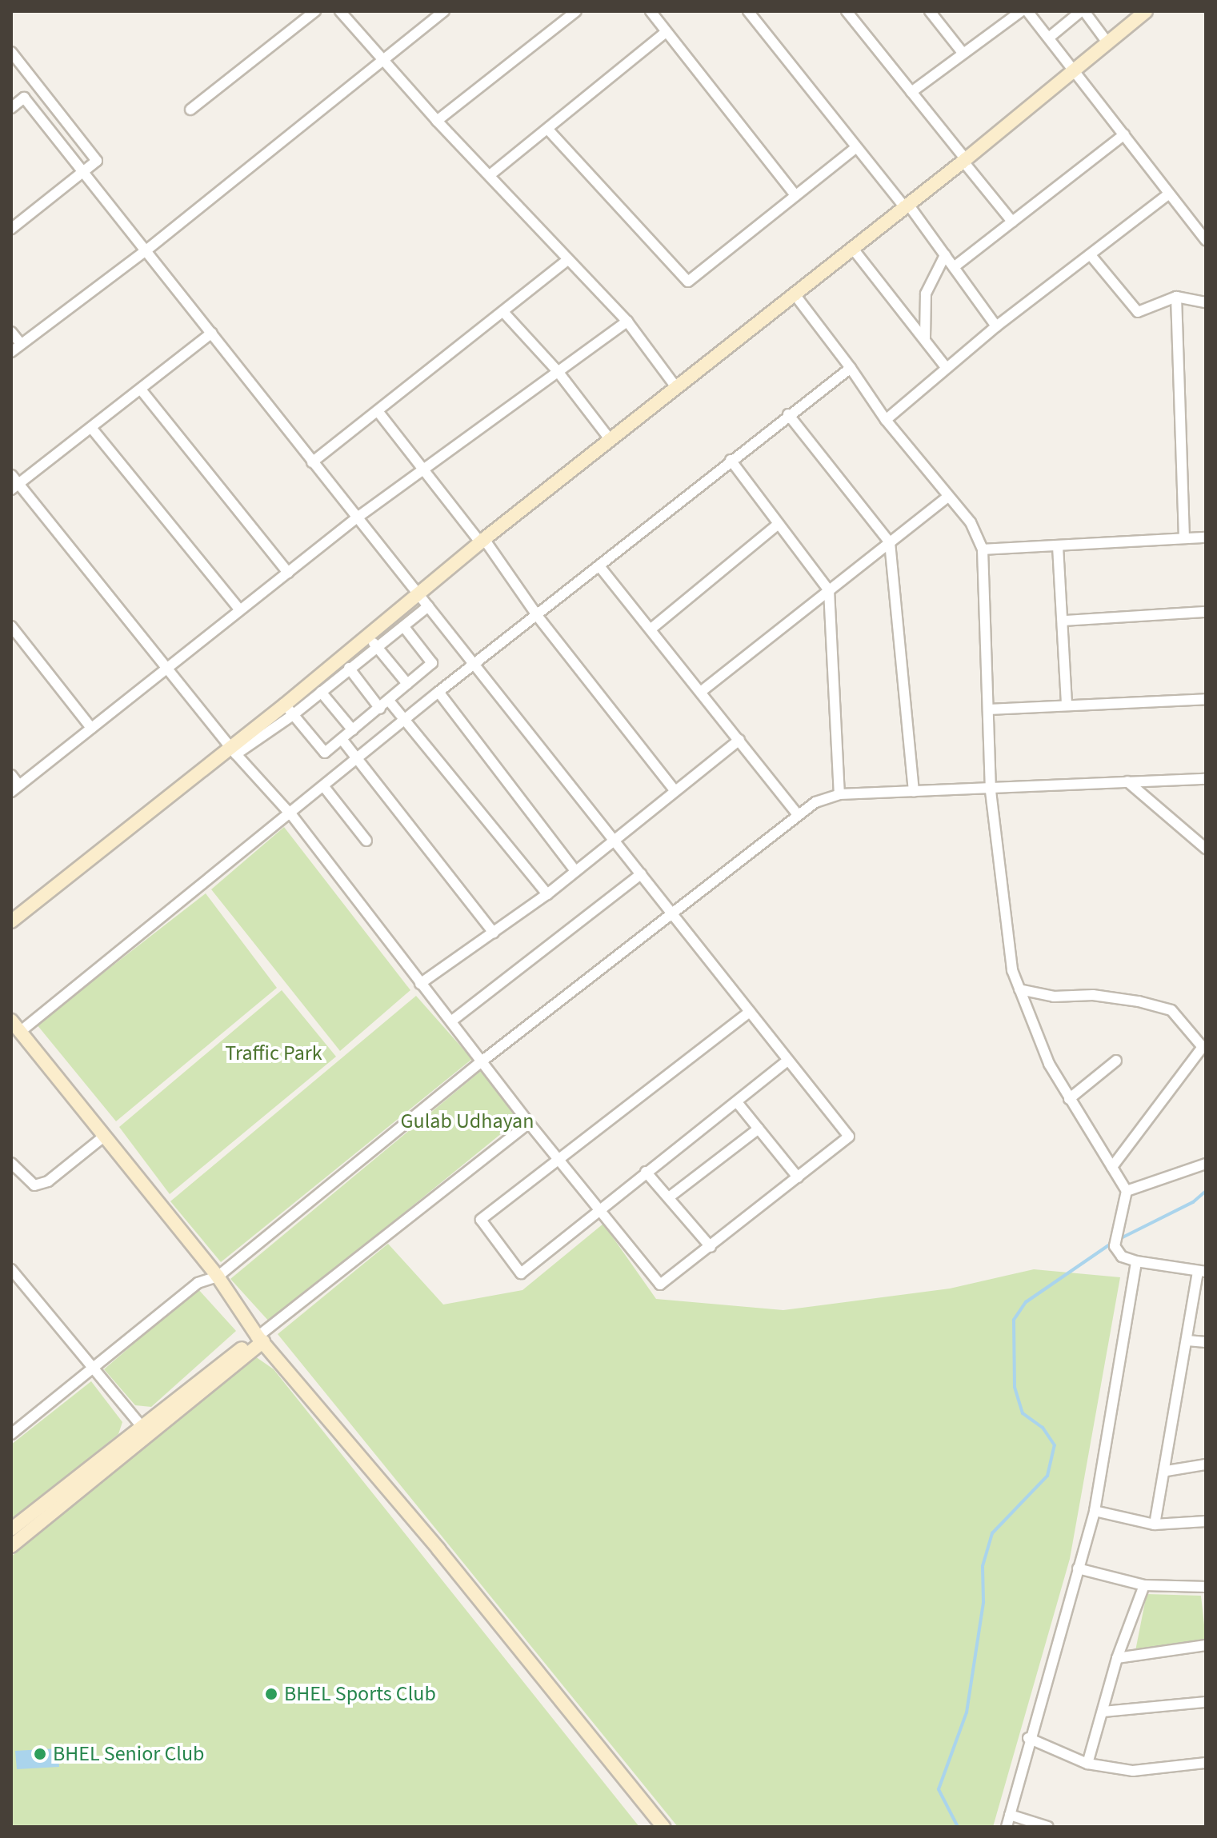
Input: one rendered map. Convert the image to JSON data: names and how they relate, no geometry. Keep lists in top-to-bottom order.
{
  "parks": ["Traffic Park", "Gulab Udhayan"],
  "places": ["BHEL Sports Club", "BHEL Senior Club"]
}
